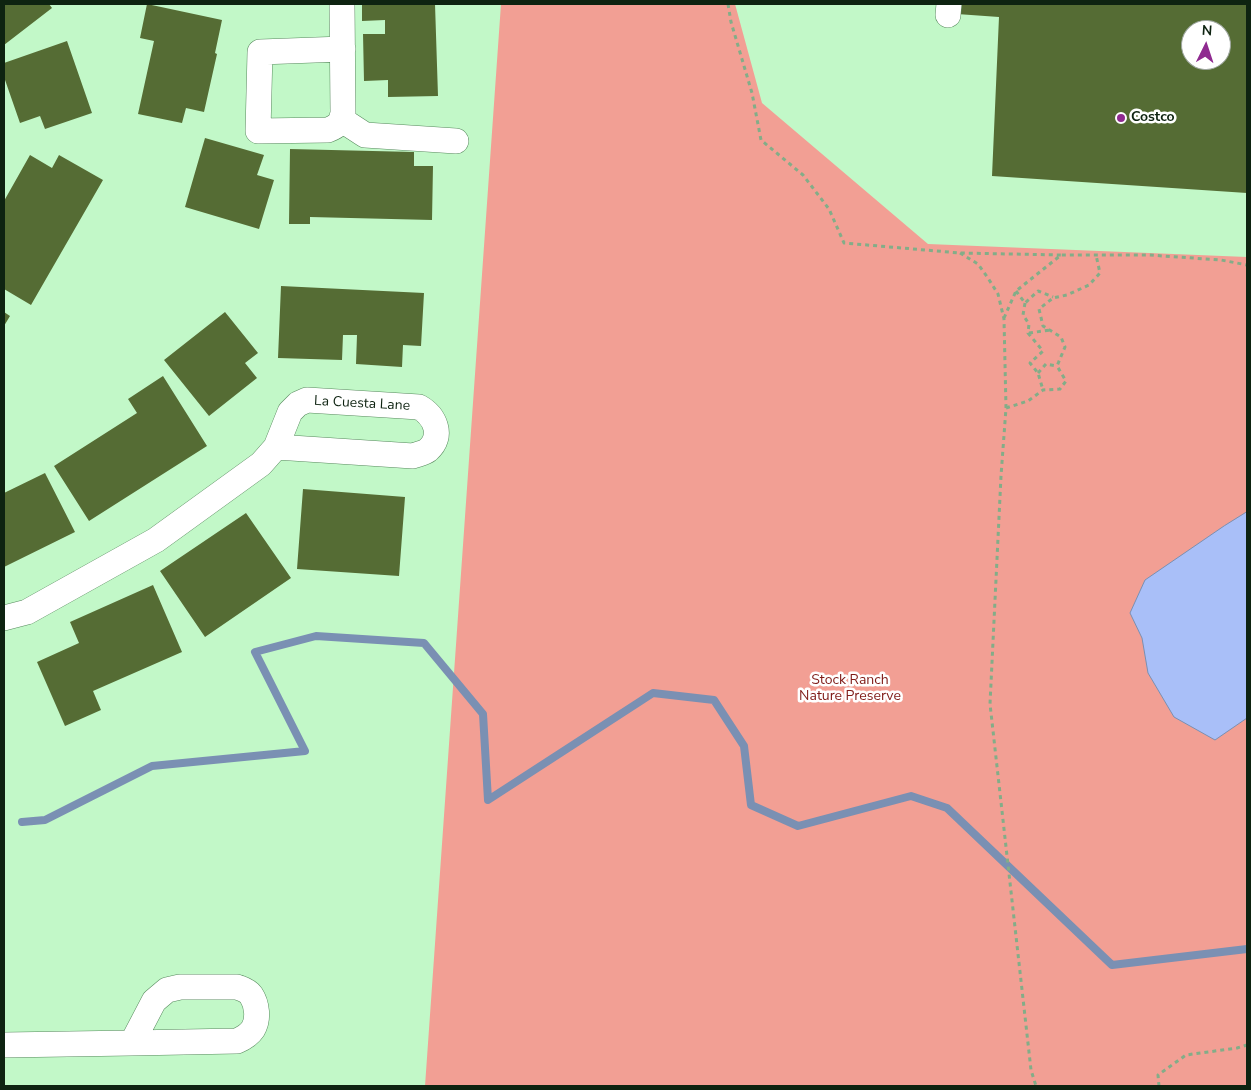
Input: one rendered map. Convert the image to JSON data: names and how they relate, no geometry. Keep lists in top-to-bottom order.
{
  "streets": {
    "street": ["La Cuesta Lane"]
  },
  "parks": ["Stock Ranch Nature Preserve"],
  "places": ["Costco"],
  "north": "top"
}
